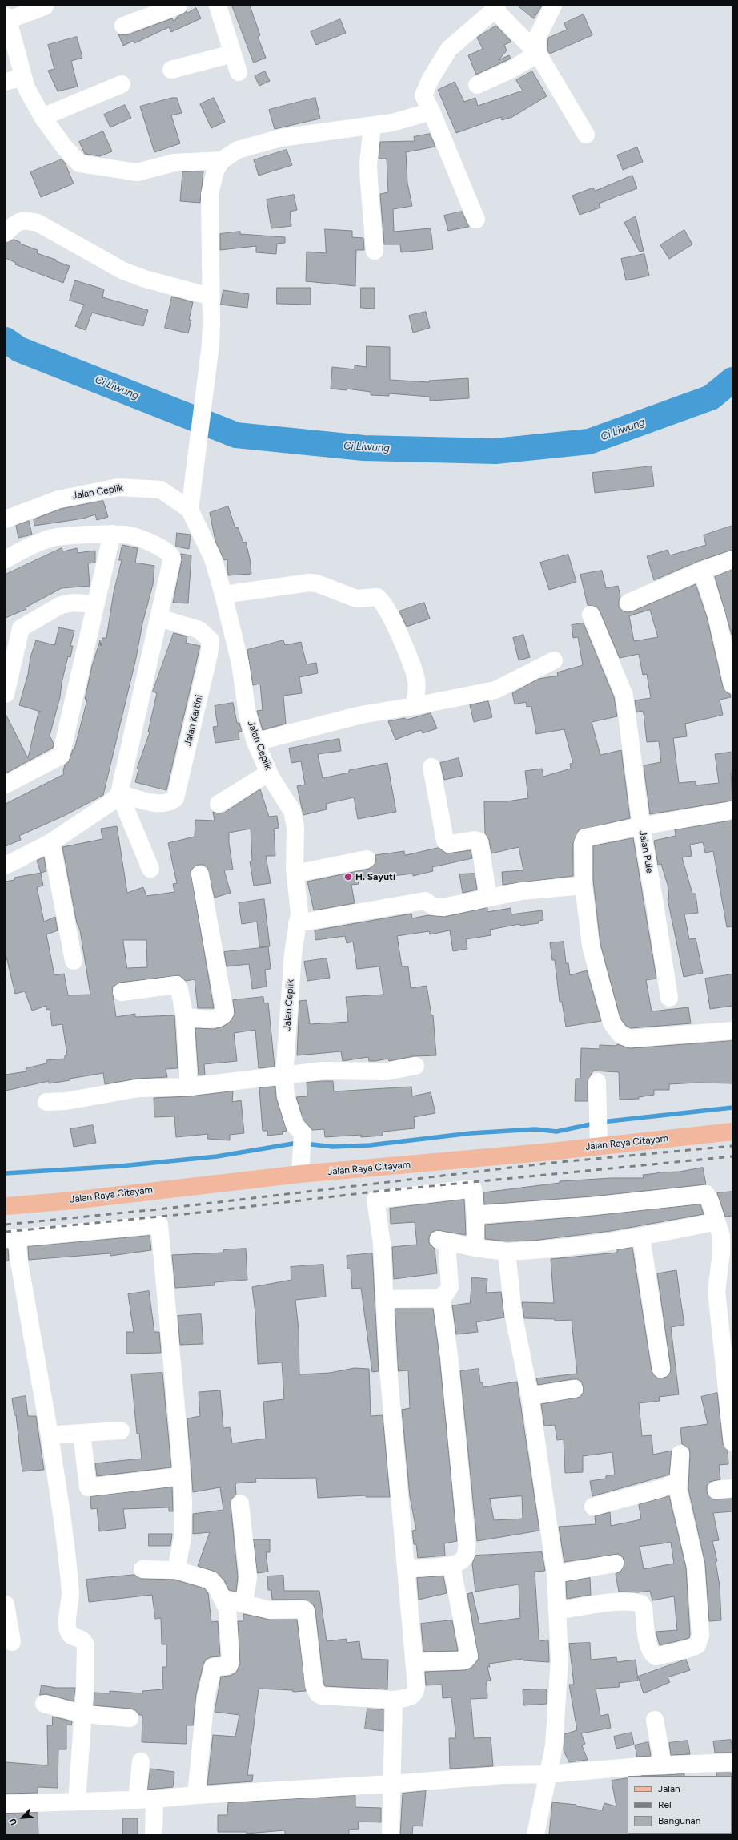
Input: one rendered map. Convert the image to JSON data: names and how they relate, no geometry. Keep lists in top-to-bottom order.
{
  "streets": {
    "main road": ["Jalan Raya Citayam"],
    "street": ["Jalan Ceplik", "Jalan Kartini", "Jalan Pule"]
  },
  "crossings": [
    ["Jalan Ceplik", "Jalan Raya Citayam"]
  ],
  "water": ["Ci Liwung"],
  "places": ["H. Sayuti"],
  "legend": ["Jalan", "Rel", "Bangunan"],
  "north": "bottom left"
}
